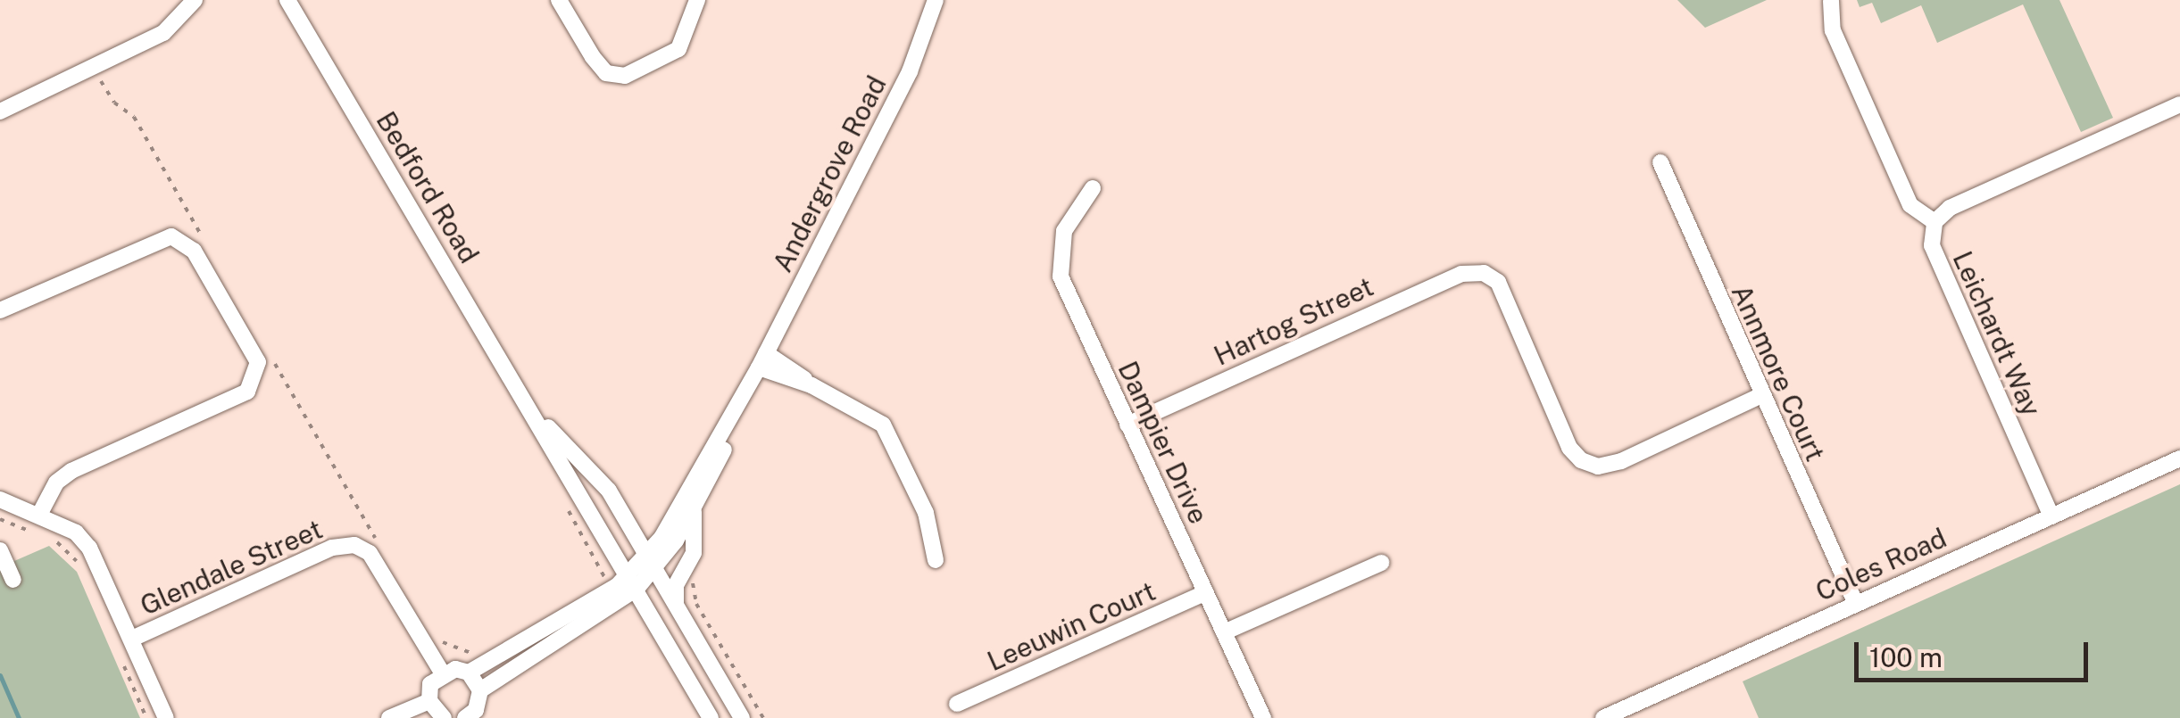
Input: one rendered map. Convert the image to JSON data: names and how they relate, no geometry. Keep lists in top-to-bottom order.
{
  "streets": {
    "street": [
      "Andergrove Road",
      "Bedford Road",
      "Hartog Street",
      "Leichardt Way",
      "Annmore Court",
      "Dampier Drive",
      "Coles Road",
      "Glendale Street",
      "Leeuwin Court"
    ]
  },
  "crossings": [
    ["Andergrove Road", "Bedford Road"],
    ["Hartog Street", "Annmore Court"],
    ["Hartog Street", "Dampier Drive"],
    ["Leichardt Way", "Coles Road"],
    ["Annmore Court", "Coles Road"],
    ["Dampier Drive", "Leeuwin Court"]
  ],
  "scale_bar": "100 m"
}
